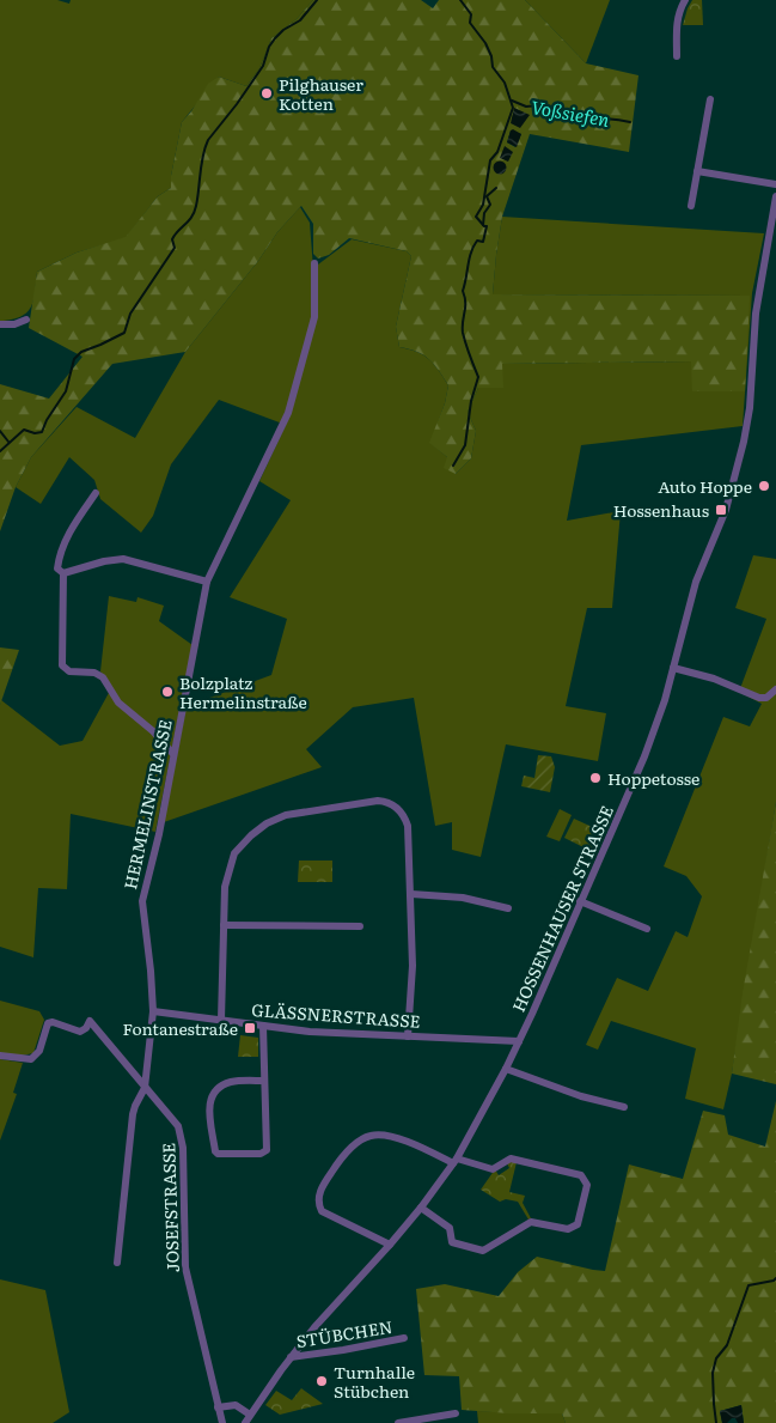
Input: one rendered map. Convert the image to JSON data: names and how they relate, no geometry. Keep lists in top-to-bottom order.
{
  "streets": {
    "street": [
      "HERMELINSTRASSE",
      "HOSSENHAUSER STRASSE",
      "GLÄSSNERSTRASSE",
      "JOSEFSTRASSE",
      "STÜBCHEN"
    ]
  },
  "crossings": [
    ["HERMELINSTRASSE", "GLÄSSNERSTRASSE"],
    ["HERMELINSTRASSE", "JOSEFSTRASSE"],
    ["HOSSENHAUSER STRASSE", "GLÄSSNERSTRASSE"],
    ["HOSSENHAUSER STRASSE", "STÜBCHEN"]
  ],
  "water": ["Voßsiefen"],
  "places": {
    "other": [
      "Pilghauser Kotten",
      "Auto Hoppe",
      "Bolzplatz Hermelinstraße",
      "Hoppetosse",
      "Turnhalle Stübchen"
    ],
    "transit": ["Hossenhaus", "Fontanestraße"]
  }
}
